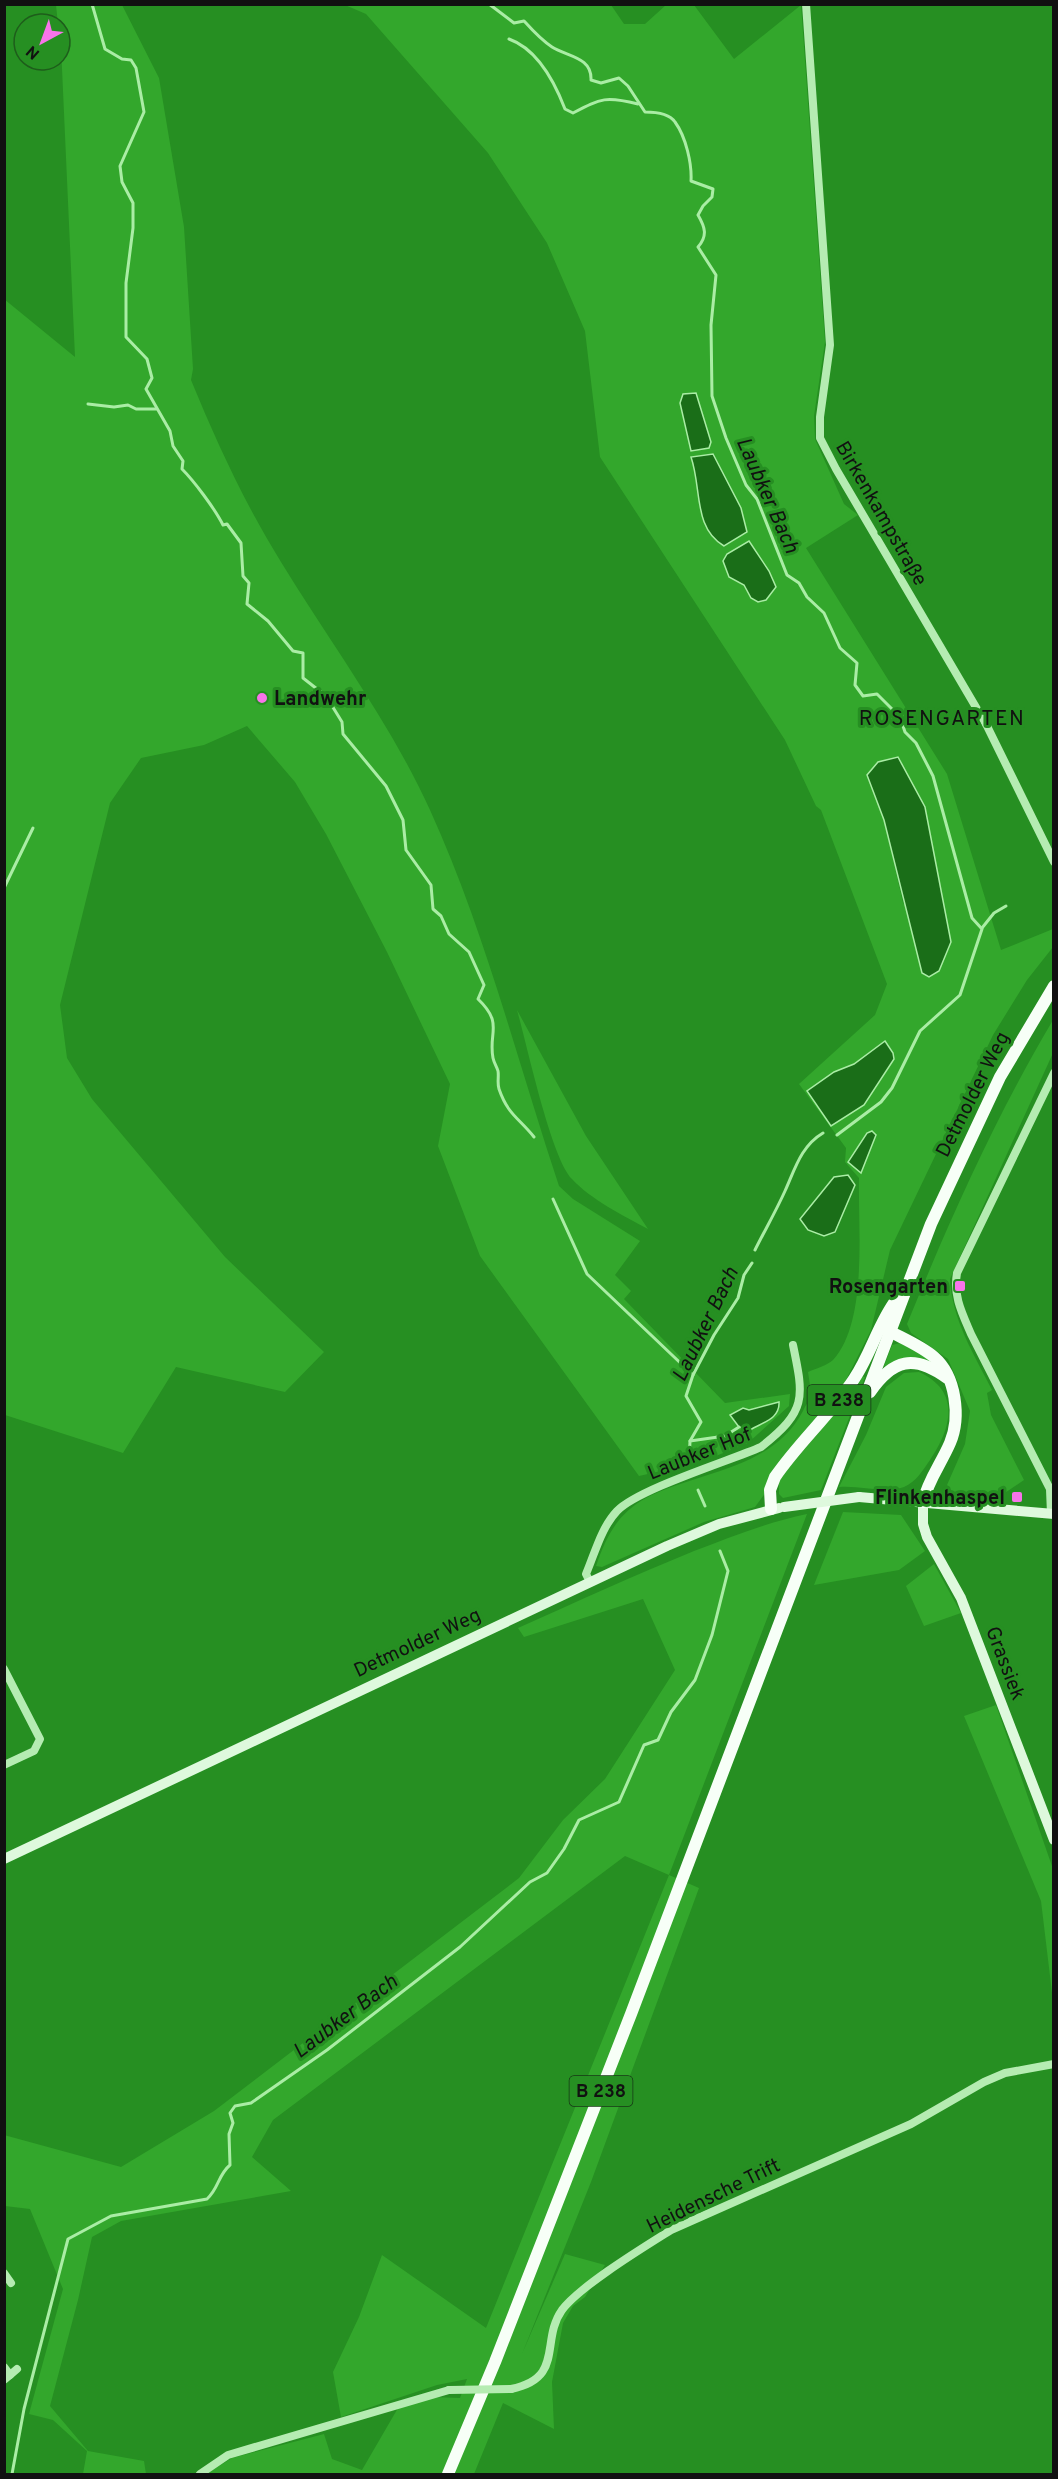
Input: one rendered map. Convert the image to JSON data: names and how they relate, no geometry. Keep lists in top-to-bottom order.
{
  "streets": {
    "main road": ["Detmolder Weg", "B 238"],
    "street": [
      "Birkenkampstraße",
      "Laubker Hof",
      "Grassiek",
      "Heidensche Trift"
    ]
  },
  "crossings": [
    ["Detmolder Weg", "B 238"],
    ["Detmolder Weg", "Laubker Hof"],
    ["Detmolder Weg", "Grassiek"]
  ],
  "districts": ["ROSENGARTEN"],
  "water": ["Laubker Bach"],
  "places": {
    "other": ["Landwehr"],
    "transit": ["Rosengarten", "Flinkenhaspel"]
  },
  "north": "bottom left"
}
